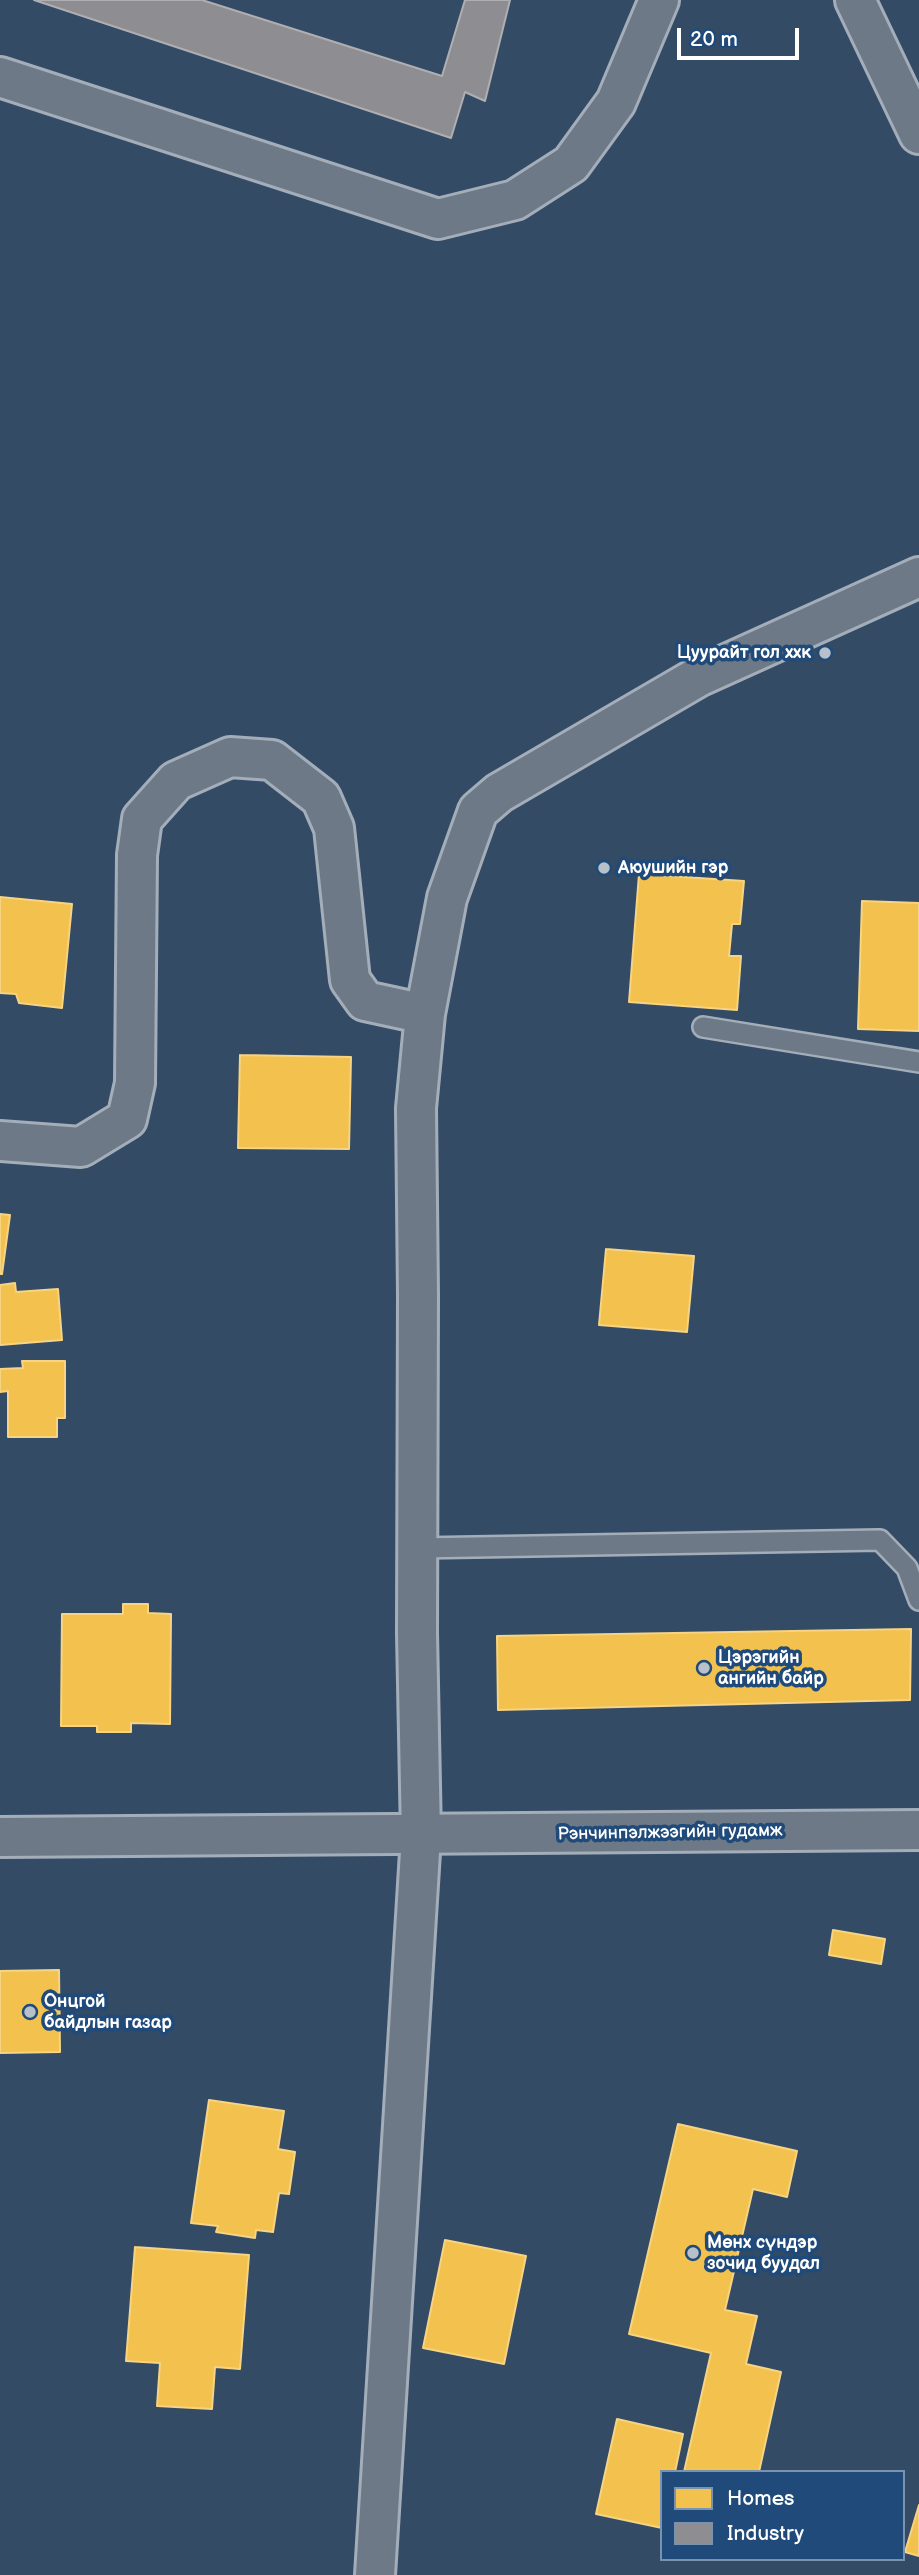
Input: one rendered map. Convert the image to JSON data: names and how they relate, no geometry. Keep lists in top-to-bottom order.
{
  "streets": {
    "street": ["Рэнчинпэлжээгийн гудамж"]
  },
  "places": [
    "Цуурайт гол ххк",
    "Аюушийн гэр",
    "Цэрэгийн ангийн байр",
    "Онцгой байдлын газар",
    "Мөнх сүндэр зочид буудал"
  ],
  "legend": ["Homes", "Industry"],
  "scale_bar": "20 m"
}
